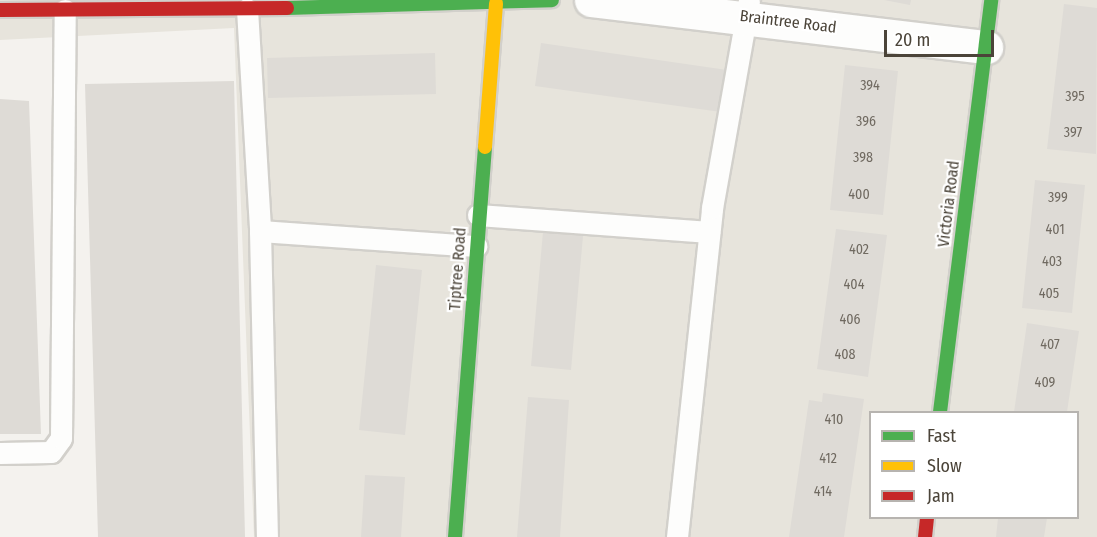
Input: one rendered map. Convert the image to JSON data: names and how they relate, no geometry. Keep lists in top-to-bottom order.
{
  "streets": {
    "street": ["Braintree Road", "Victoria Road", "Tiptree Road"]
  },
  "crossings": [
    ["Braintree Road", "Victoria Road"]
  ],
  "house_numbers": [
    "394",
    "395",
    "396",
    "397",
    "398",
    "400",
    "399",
    "401",
    "402",
    "403",
    "404",
    "405",
    "406",
    "407",
    "408",
    "409",
    "410",
    "412",
    "414"
  ],
  "legend": ["Fast", "Slow", "Jam"],
  "scale_bar": "20 m"
}
